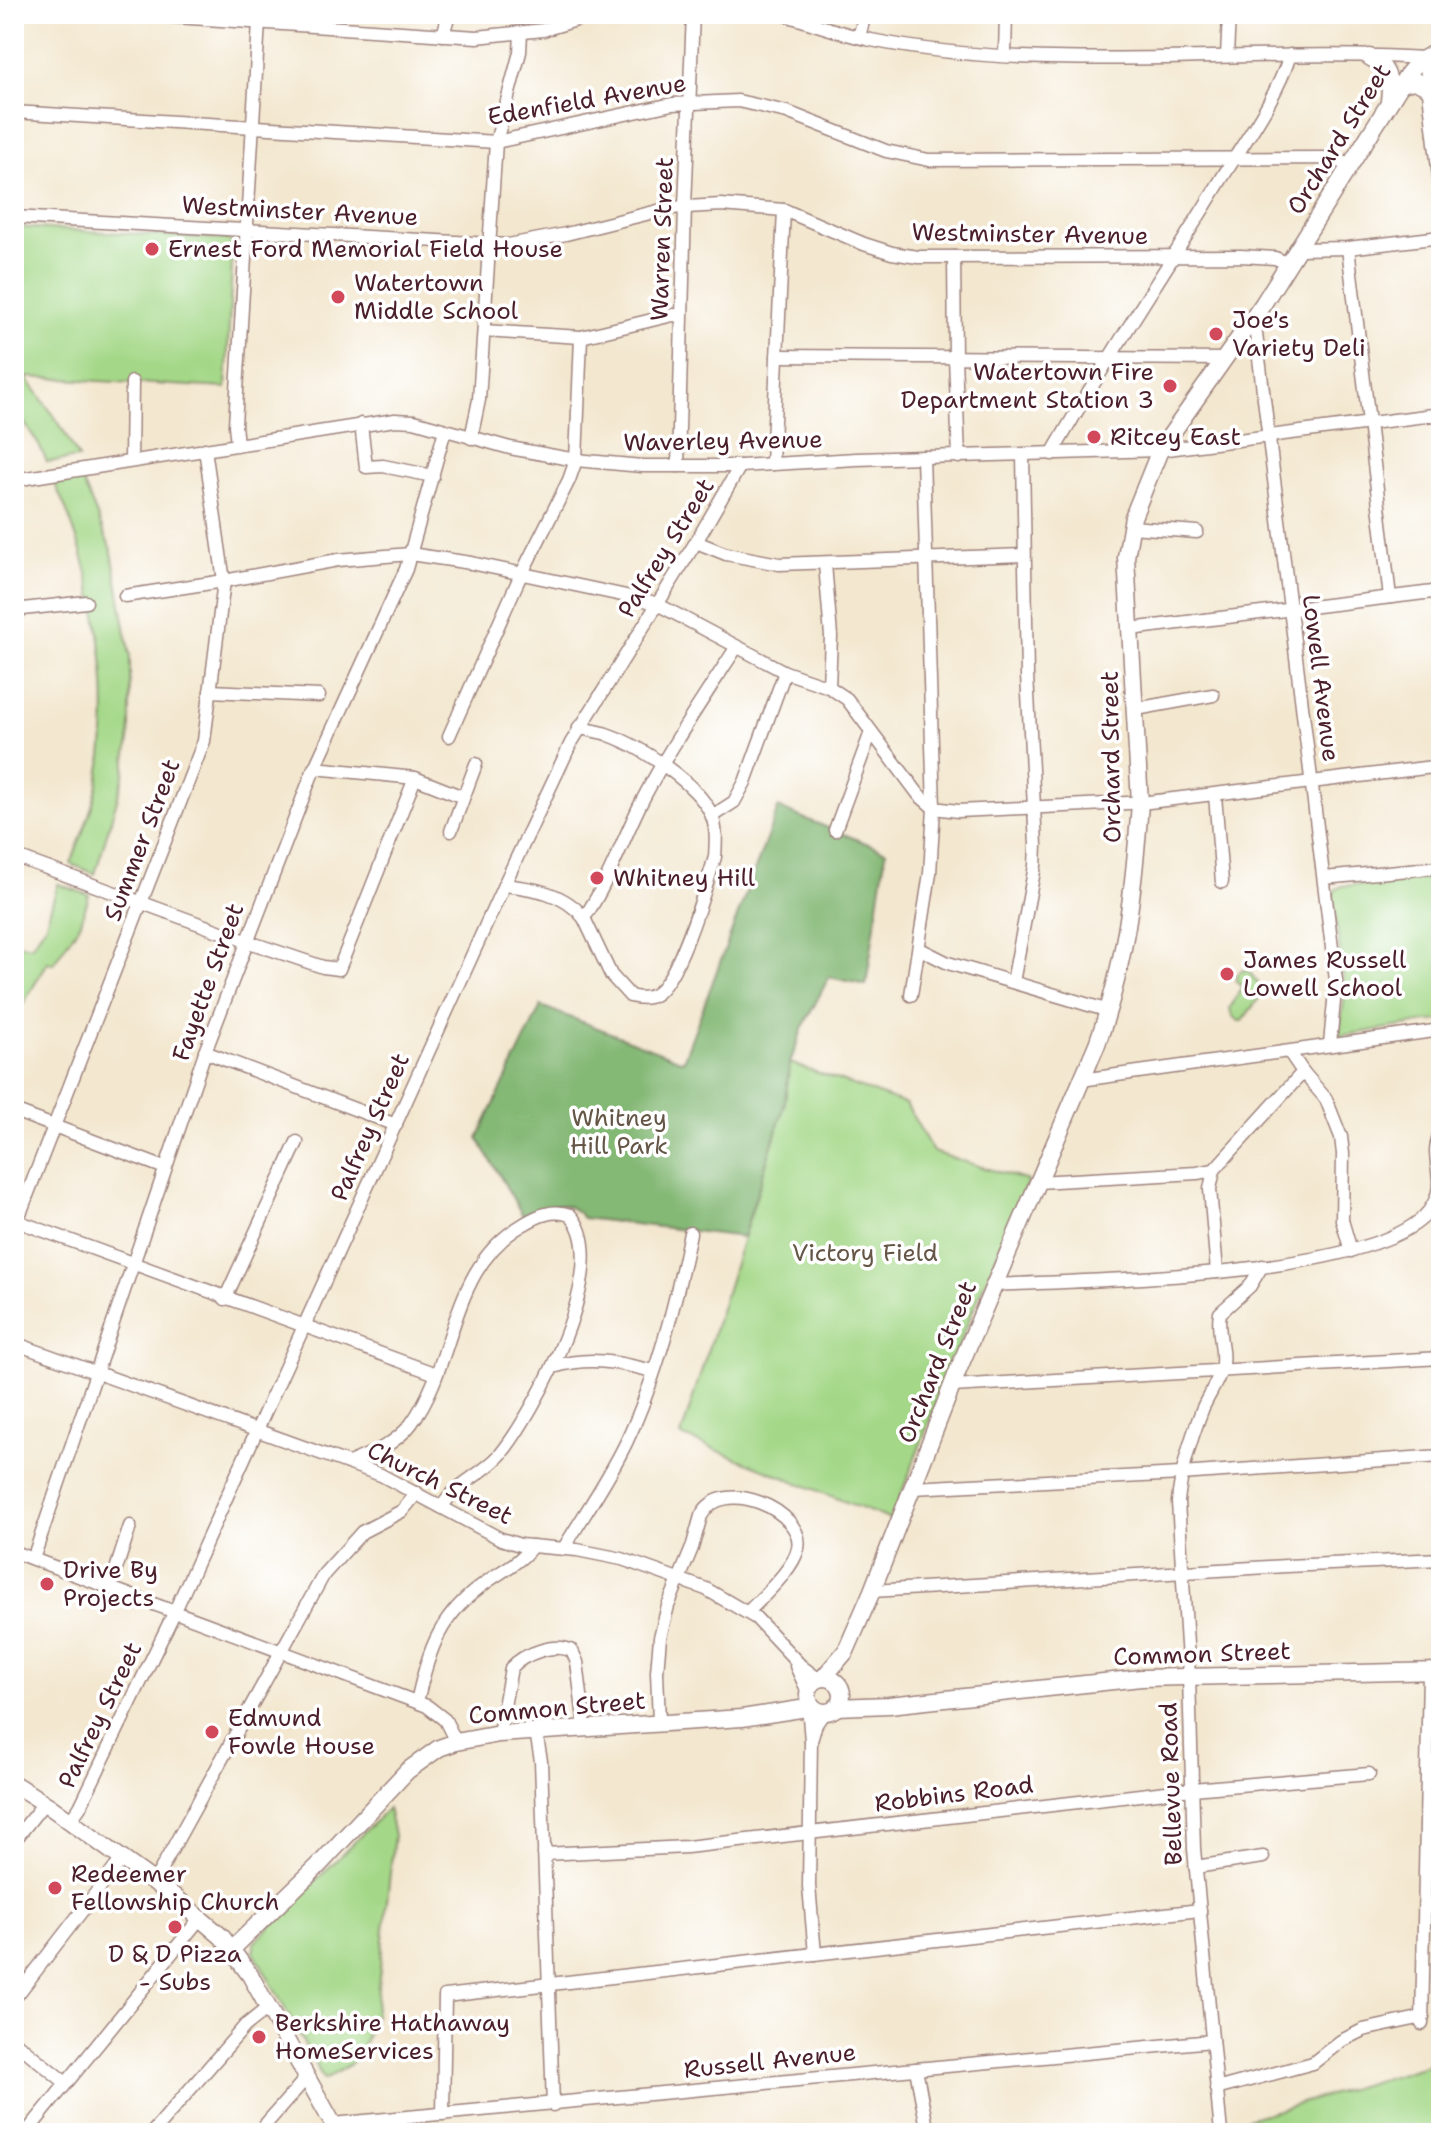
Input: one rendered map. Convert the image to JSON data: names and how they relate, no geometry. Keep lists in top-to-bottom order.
{
  "streets": {
    "main road": ["Orchard Street", "Common Street"],
    "street": [
      "Edenfield Avenue",
      "Westminster Avenue",
      "Warren Street",
      "Waverley Avenue",
      "Palfrey Street",
      "Lowell Avenue",
      "Summer Street",
      "Fayette Street",
      "Church Street",
      "Bellevue Road",
      "Robbins Road",
      "Russell Avenue"
    ]
  },
  "crossings": [
    ["Edenfield Avenue", "Orchard Street"],
    ["Edenfield Avenue", "Warren Street"],
    ["Orchard Street", "Westminster Avenue"],
    ["Orchard Street", "Waverley Avenue"],
    ["Orchard Street", "Lowell Avenue"],
    ["Orchard Street", "Church Street"],
    ["Orchard Street", "Common Street"],
    ["Westminster Avenue", "Warren Street"],
    ["Warren Street", "Waverley Avenue"],
    ["Waverley Avenue", "Palfrey Street"],
    ["Waverley Avenue", "Lowell Avenue"],
    ["Waverley Avenue", "Summer Street"],
    ["Waverley Avenue", "Fayette Street"],
    ["Palfrey Street", "Church Street"],
    ["Fayette Street", "Church Street"],
    ["Church Street", "Common Street"],
    ["Common Street", "Bellevue Road"],
    ["Bellevue Road", "Robbins Road"],
    ["Bellevue Road", "Russell Avenue"]
  ],
  "parks": ["Whitney Hill Park", "Victory Field"],
  "places": [
    "Ernest Ford Memorial Field House",
    "Watertown Middle School",
    "Joe's Variety Deli",
    "Watertown Fire Department Station 3",
    "Ritcey East",
    "Whitney Hill",
    "James Russell Lowell School",
    "Drive By Projects",
    "Edmund Fowle House",
    "Redeemer Fellowship Church",
    "D & D Pizza - Subs",
    "Berkshire Hathaway HomeServices"
  ]
}
